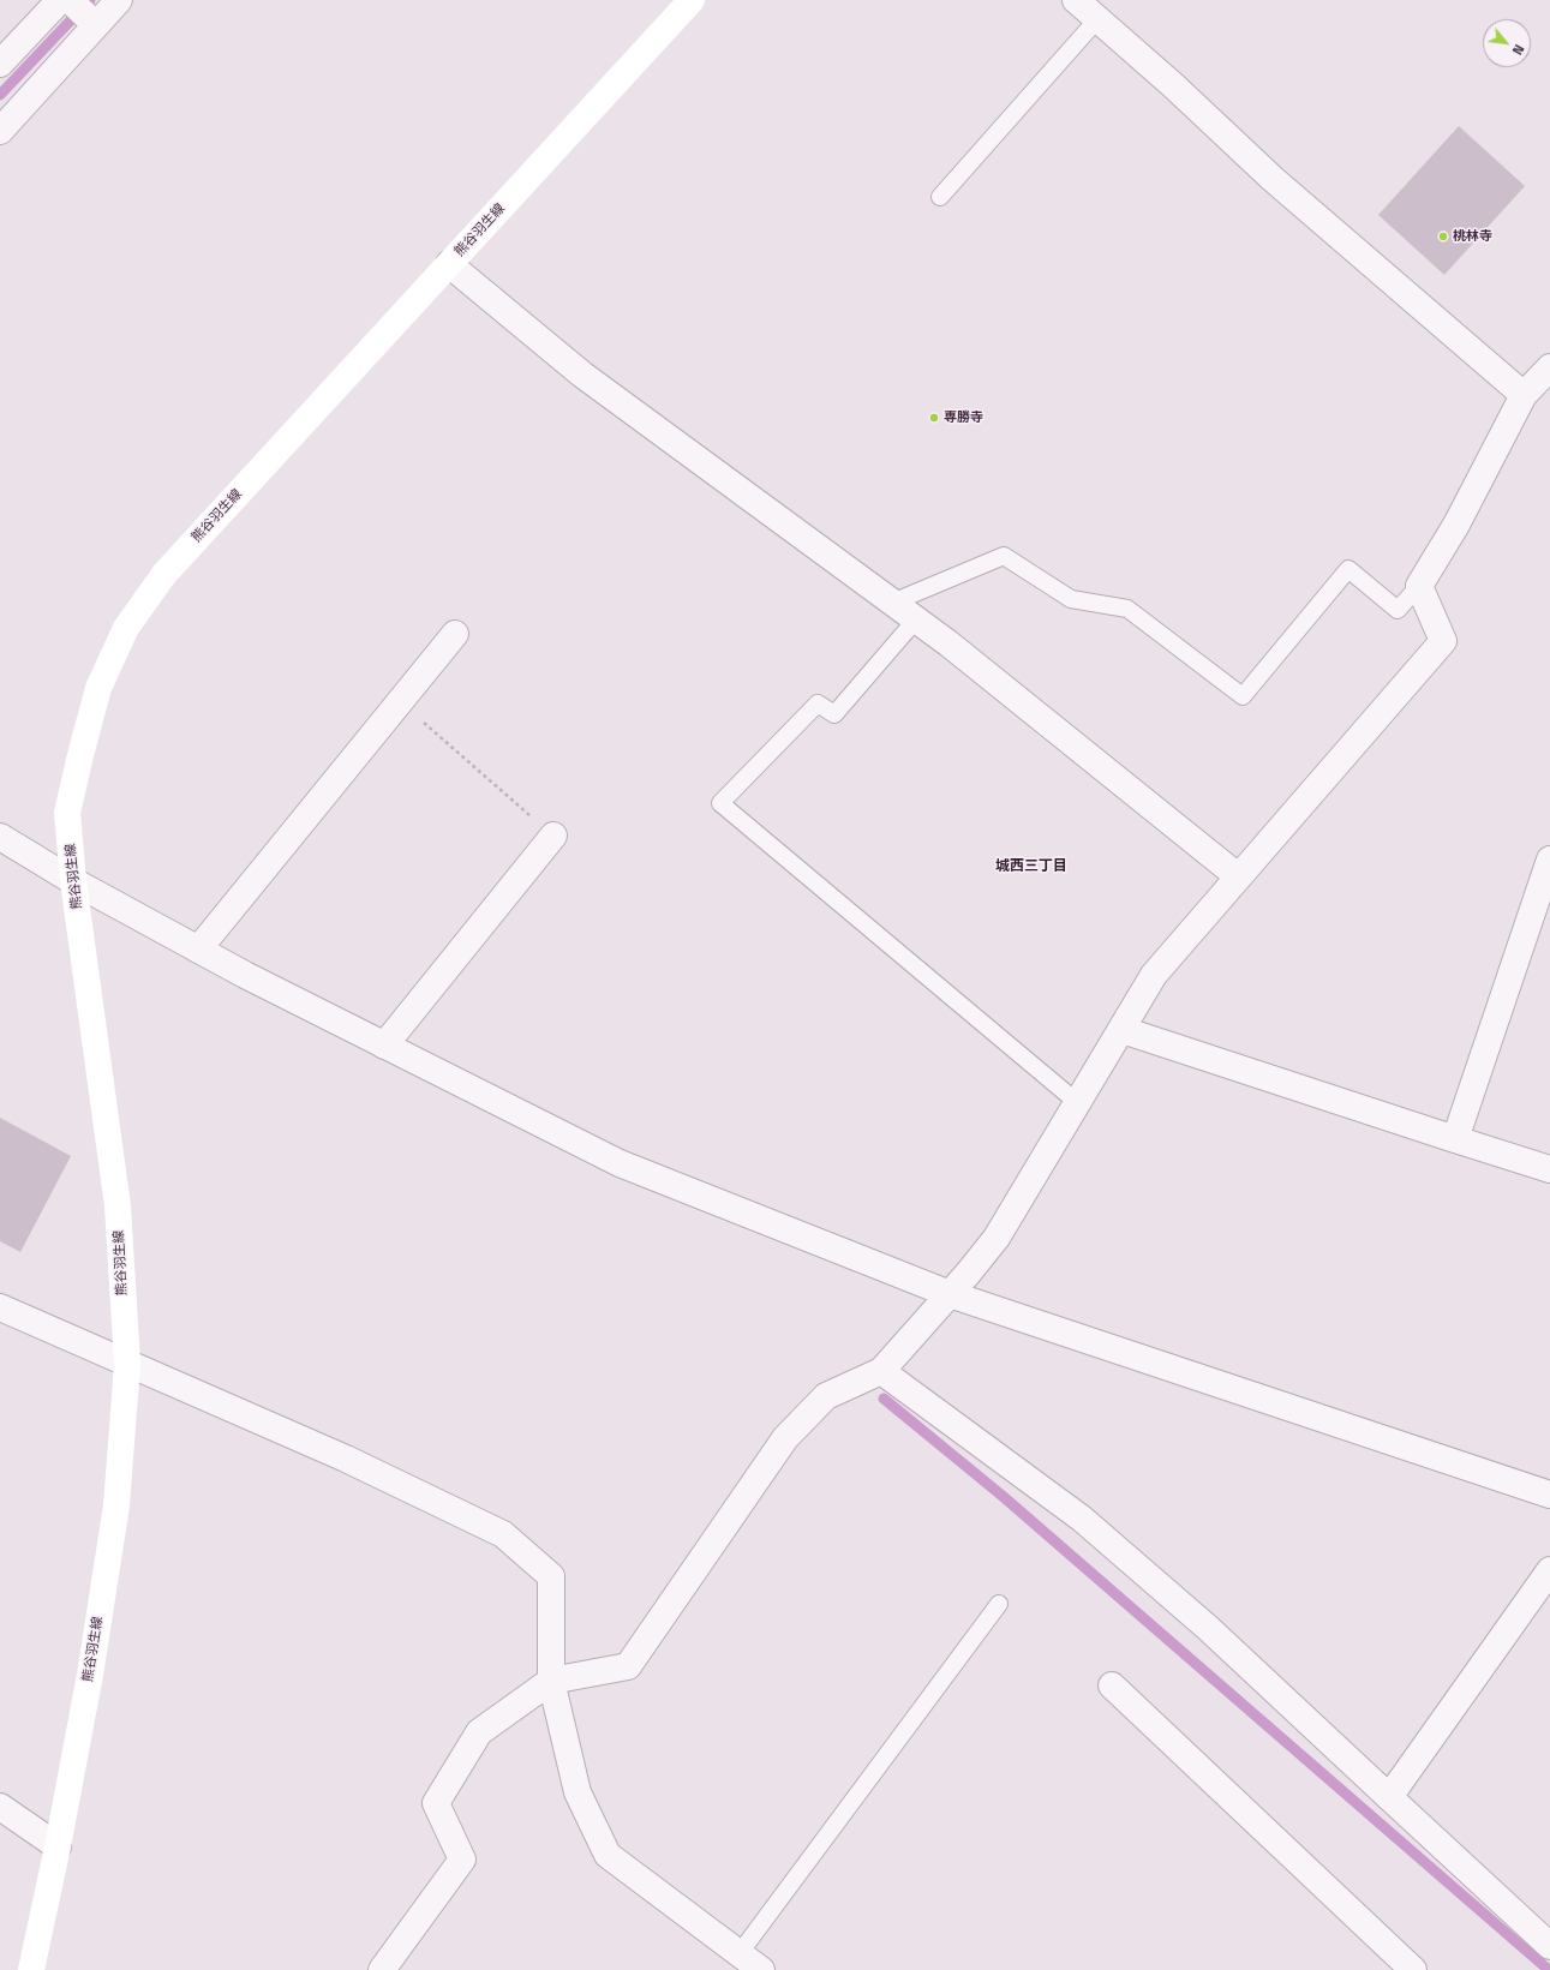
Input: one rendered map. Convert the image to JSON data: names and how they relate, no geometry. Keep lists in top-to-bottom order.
{
  "streets": {
    "main road": ["熊谷羽生線"]
  },
  "districts": ["城西三丁目"],
  "places": ["桃林寺", "専勝寺"],
  "north": "bottom right"
}
